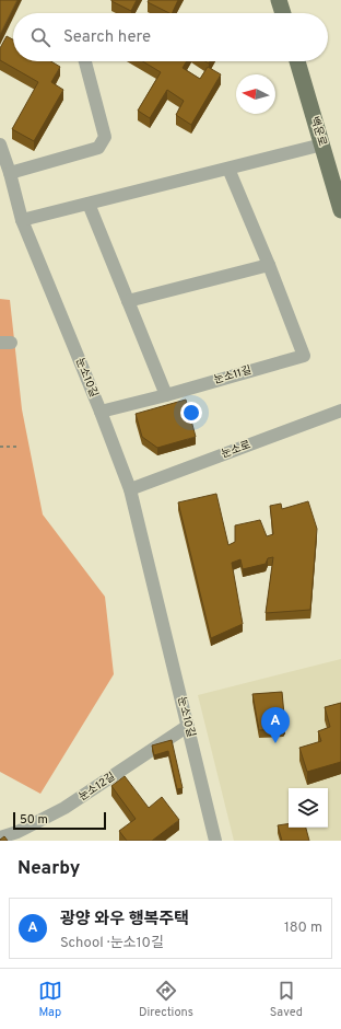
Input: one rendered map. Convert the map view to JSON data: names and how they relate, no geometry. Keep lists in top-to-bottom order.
{
  "streets": {
    "main road": ["백운로"],
    "street": [
      "눈소11길",
      "눈소10길",
      "눈소로",
      "눈소12길"
    ]
  },
  "crossings": [
    ["눈소10길", "눈소로"],
    ["눈소10길", "눈소12길"]
  ],
  "scale_bar": "50 m",
  "north": "left",
  "page": {
    "search": "Search here",
    "pins": "A",
    "scale": "50 m",
    "heading": "Nearby",
    "list": [
      {
        "mark": "A",
        "name": "광양 와우 행복주택",
        "note": "School · 눈소10길",
        "value": "180 m"
      }
    ],
    "nav": ["Map", "Directions", "Saved"]
  }
}
